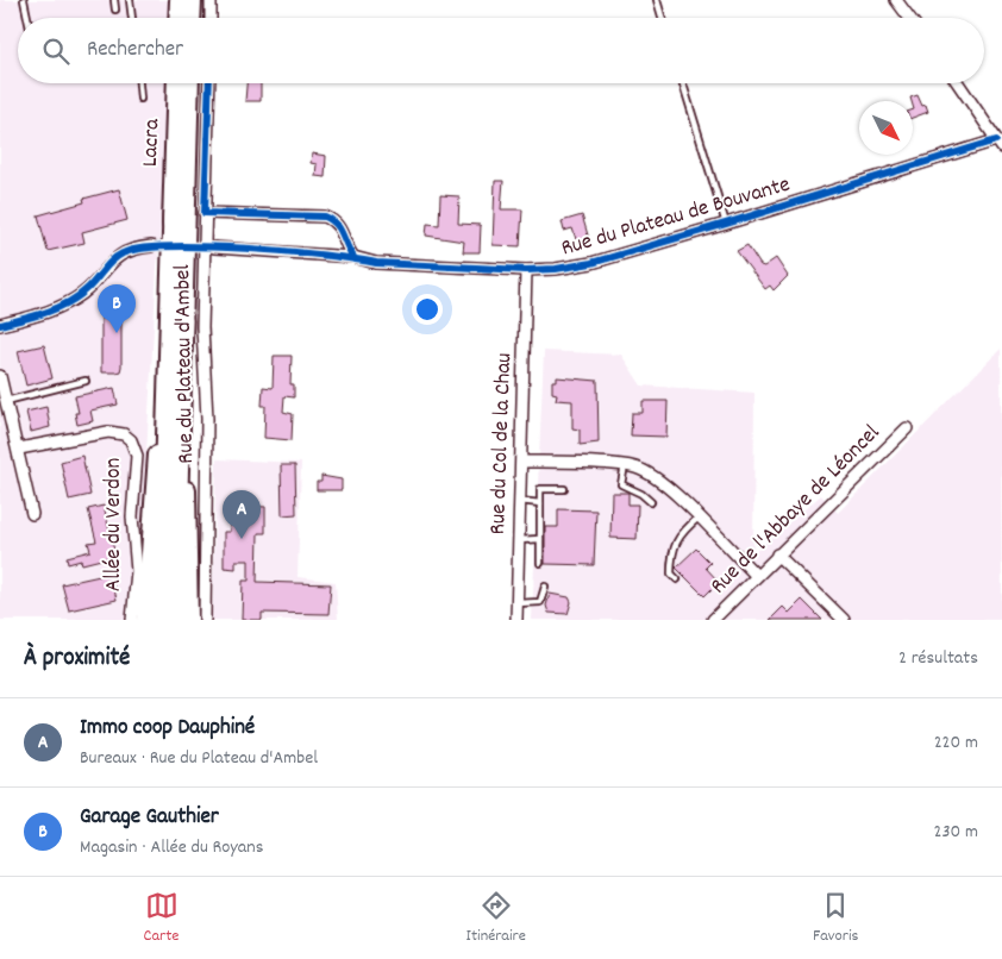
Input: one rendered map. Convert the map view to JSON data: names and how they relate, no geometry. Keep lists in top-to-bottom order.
{
  "streets": {
    "highway": ["Lacra"],
    "street": [
      "Rue du Plateau de Bouvante",
      "Rue du Plateau d'Ambel",
      "Rue du Col de la Chau",
      "Rue de l'Abbaye de Léoncel",
      "Allée du Verdon"
    ]
  },
  "crossings": [
    ["Rue du Plateau de Bouvante", "Rue du Col de la Chau"]
  ],
  "north": "bottom right",
  "page": {
    "search": "Rechercher",
    "pins": ["B", "A"],
    "heading": ["À proximité", "2 résultats"],
    "list": [
      {
        "mark": "A",
        "name": "Immo coop Dauphiné",
        "note": "Bureaux · Rue du Plateau d'Ambel",
        "value": "220 m"
      },
      {
        "mark": "B",
        "name": "Garage Gauthier",
        "note": "Magasin · Allée du Royans",
        "value": "230 m"
      }
    ],
    "nav": ["Carte", "Itinéraire", "Favoris"]
  }
}
